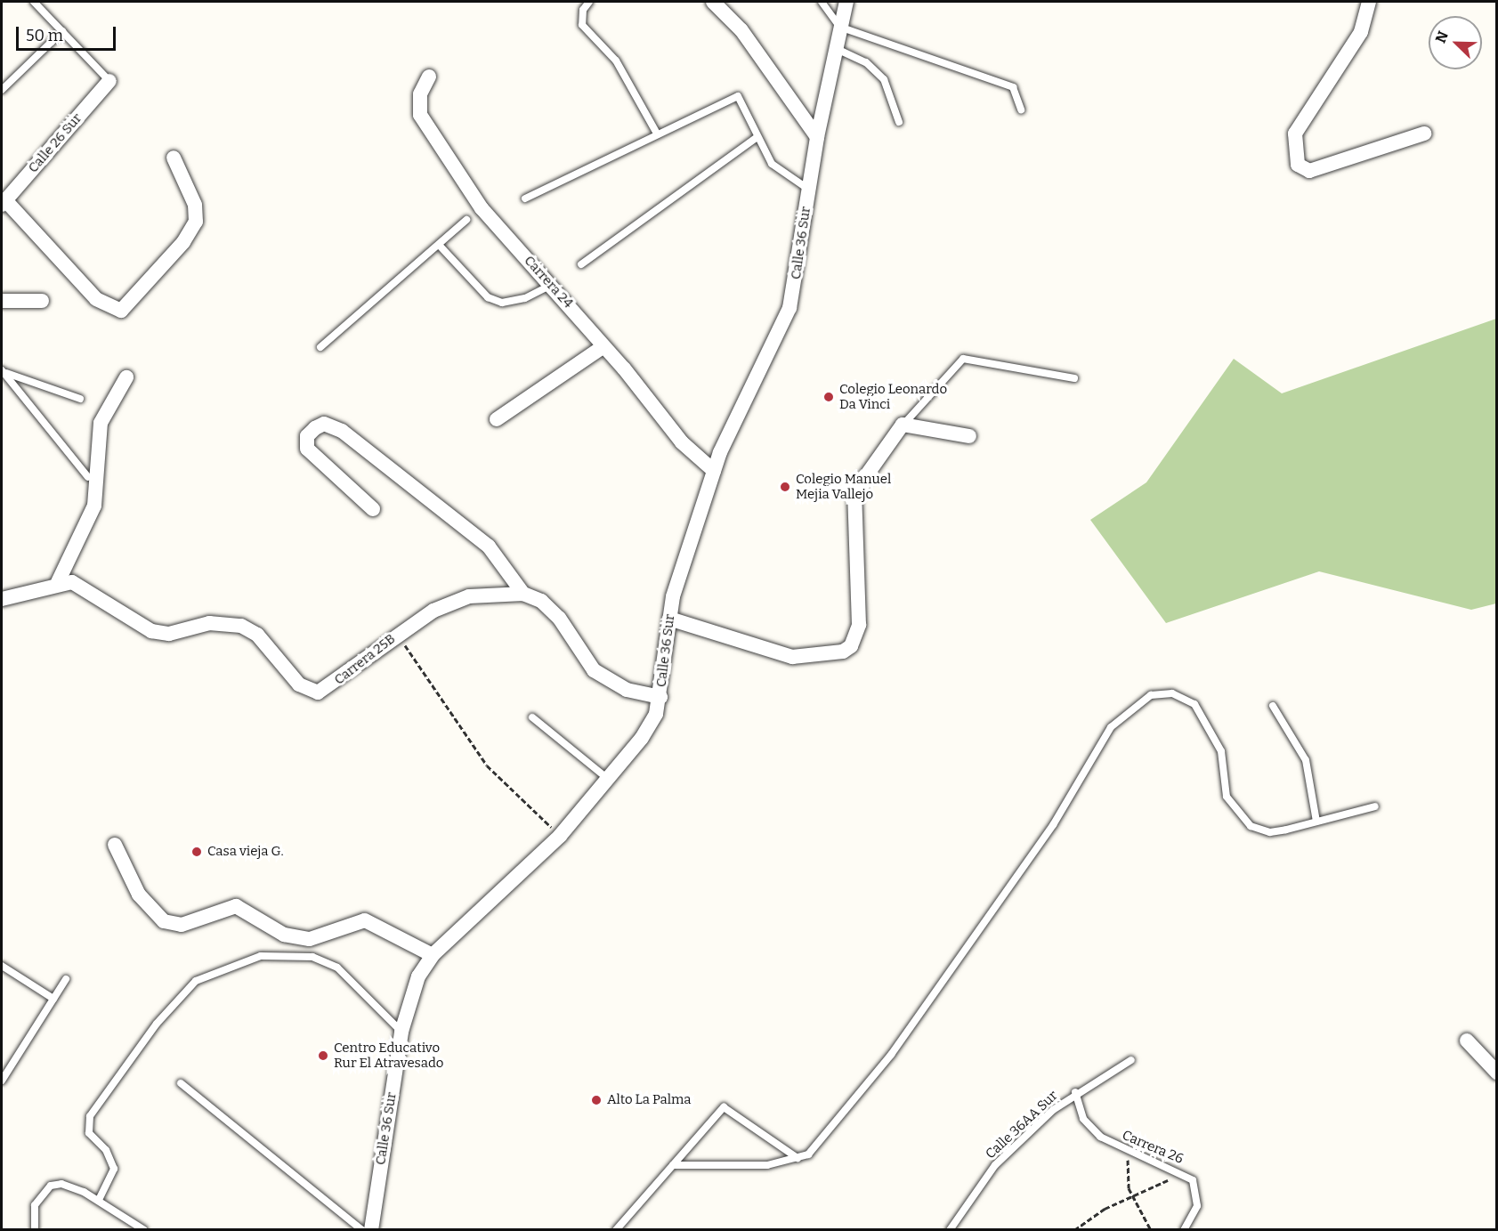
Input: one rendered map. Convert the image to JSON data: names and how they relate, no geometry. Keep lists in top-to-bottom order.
{
  "streets": {
    "street": [
      "Calle 26 Sur",
      "Calle 36 Sur",
      "Carrera 24",
      "Carrera 25B"
    ],
    "lane": ["Calle 36AA Sur", "Carrera 26"]
  },
  "crossings": [
    ["Calle 36 Sur", "Carrera 24"],
    ["Calle 36AA Sur", "Carrera 26"]
  ],
  "places": [
    "Colegio Leonardo Da Vinci",
    "Colegio Manuel Mejia Vallejo",
    "Casa vieja G.",
    "Centro Educativo Rur El Atravesado",
    "Alto La Palma"
  ],
  "scale_bar": "50 m",
  "north": "top left"
}
